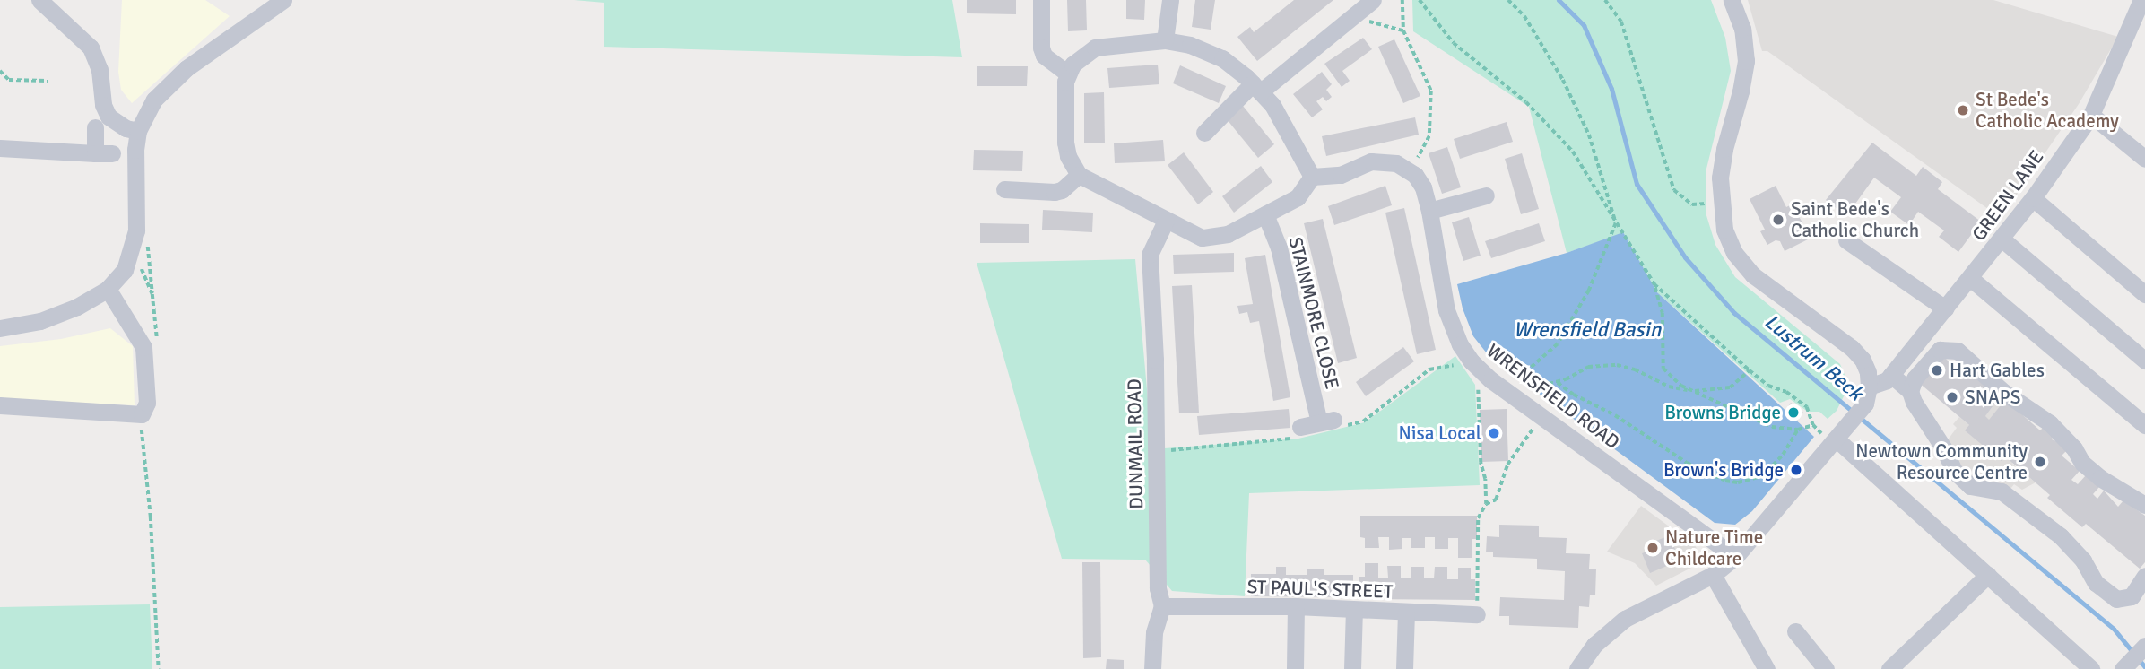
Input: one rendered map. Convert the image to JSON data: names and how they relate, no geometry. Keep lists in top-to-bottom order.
{
  "streets": {
    "street": [
      "GREEN LANE",
      "STAINMORE CLOSE",
      "WRENSFIELD ROAD",
      "DUNMAIL ROAD",
      "ST PAUL'S STREET"
    ]
  },
  "crossings": [
    ["STAINMORE CLOSE", "DUNMAIL ROAD"],
    ["DUNMAIL ROAD", "ST PAUL'S STREET"]
  ],
  "water": ["Wrensfield Basin", "Lustrum Beck"],
  "places": [
    "St Bede's Catholic Academy",
    "Saint Bede's Catholic Church",
    "Hart Gables",
    "SNAPS",
    "Browns Bridge",
    "Nisa Local",
    "Newtown Community Resource Centre",
    "Brown's Bridge",
    "Nature Time Childcare"
  ]
}
